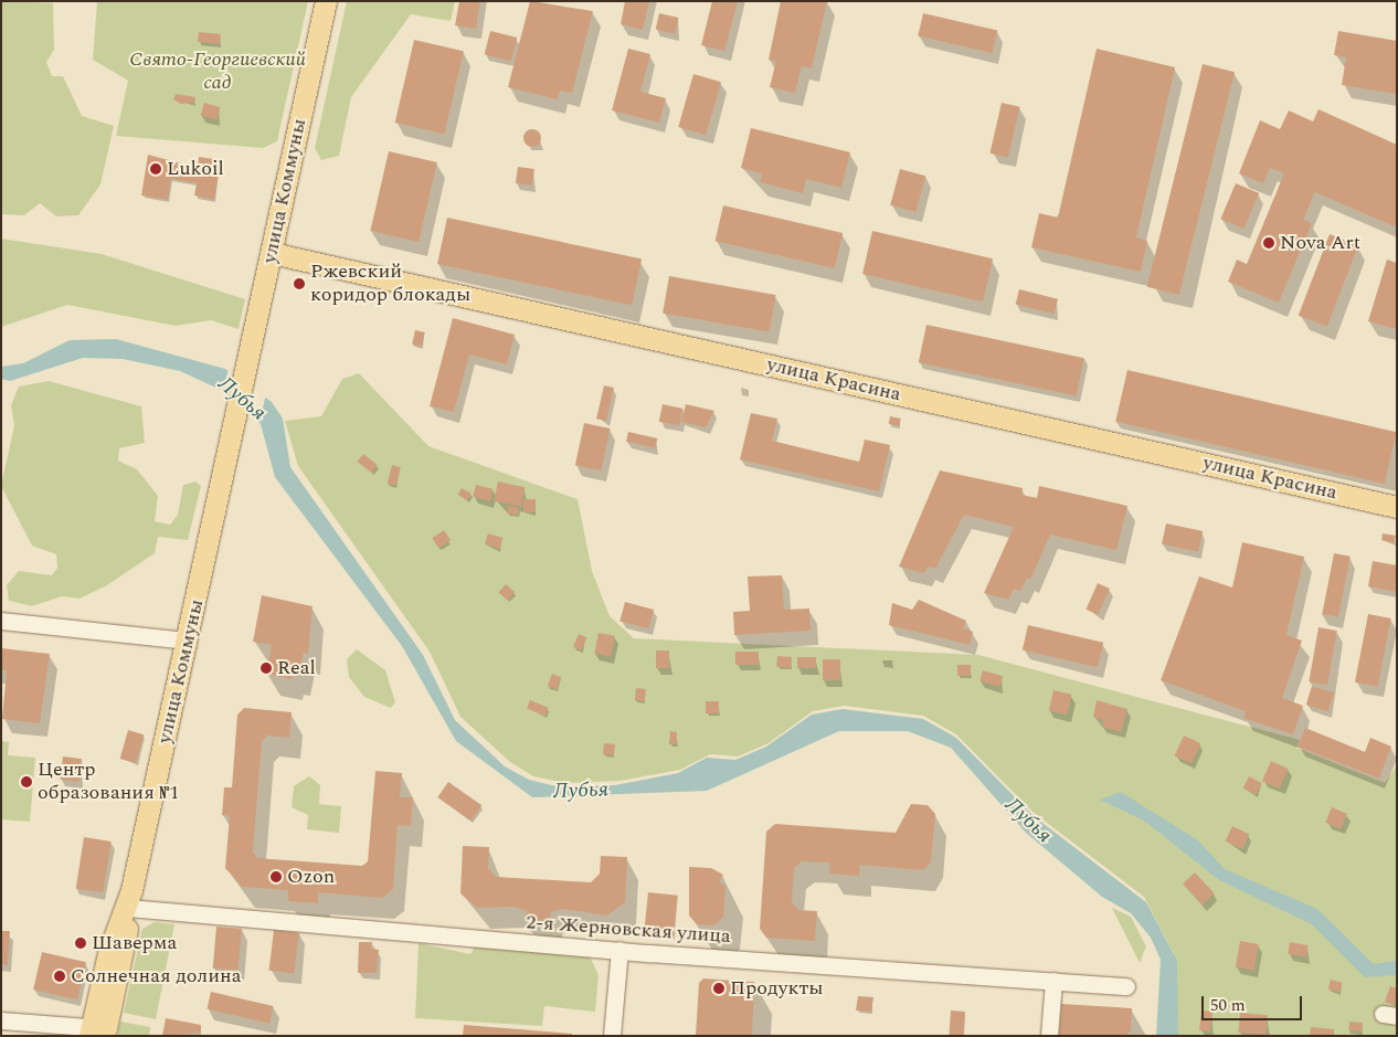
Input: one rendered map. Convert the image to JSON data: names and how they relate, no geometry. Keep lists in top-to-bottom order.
{
  "streets": {
    "main road": ["улица Коммуны", "улица Красина"],
    "street": ["2-я Жерновская улица"]
  },
  "crossings": [
    ["улица Коммуны", "улица Красина"],
    ["улица Коммуны", "2-я Жерновская улица"]
  ],
  "water": ["Лубья"],
  "parks": ["Свято-Георгиевский сад"],
  "places": [
    "Lukoil",
    "Nova Art",
    "Ржевский коридор блокады",
    "Real",
    "Центр образования №1",
    "Ozon",
    "Шаверма",
    "Солнечная долина",
    "Продукты"
  ],
  "scale_bar": "50 m"
}
